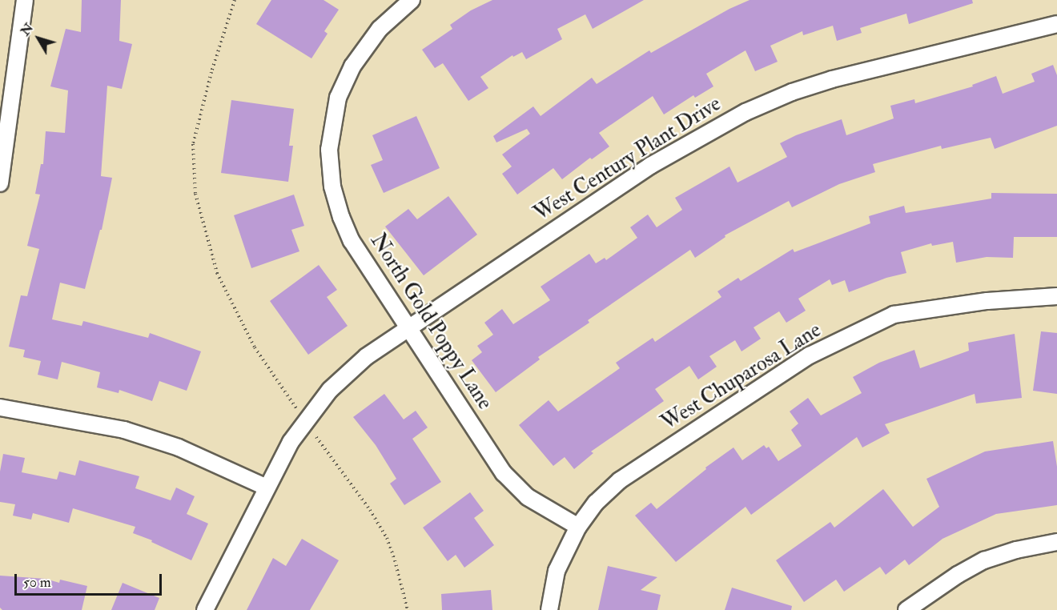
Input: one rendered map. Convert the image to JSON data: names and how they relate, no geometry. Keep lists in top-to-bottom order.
{
  "streets": {
    "street": ["West Century Plant Drive", "North Gold Poppy Lane", "West Chuparosa Lane"]
  },
  "crossings": [
    ["West Century Plant Drive", "North Gold Poppy Lane"],
    ["North Gold Poppy Lane", "West Chuparosa Lane"]
  ],
  "scale_bar": "50 m",
  "north": "top left"
}
